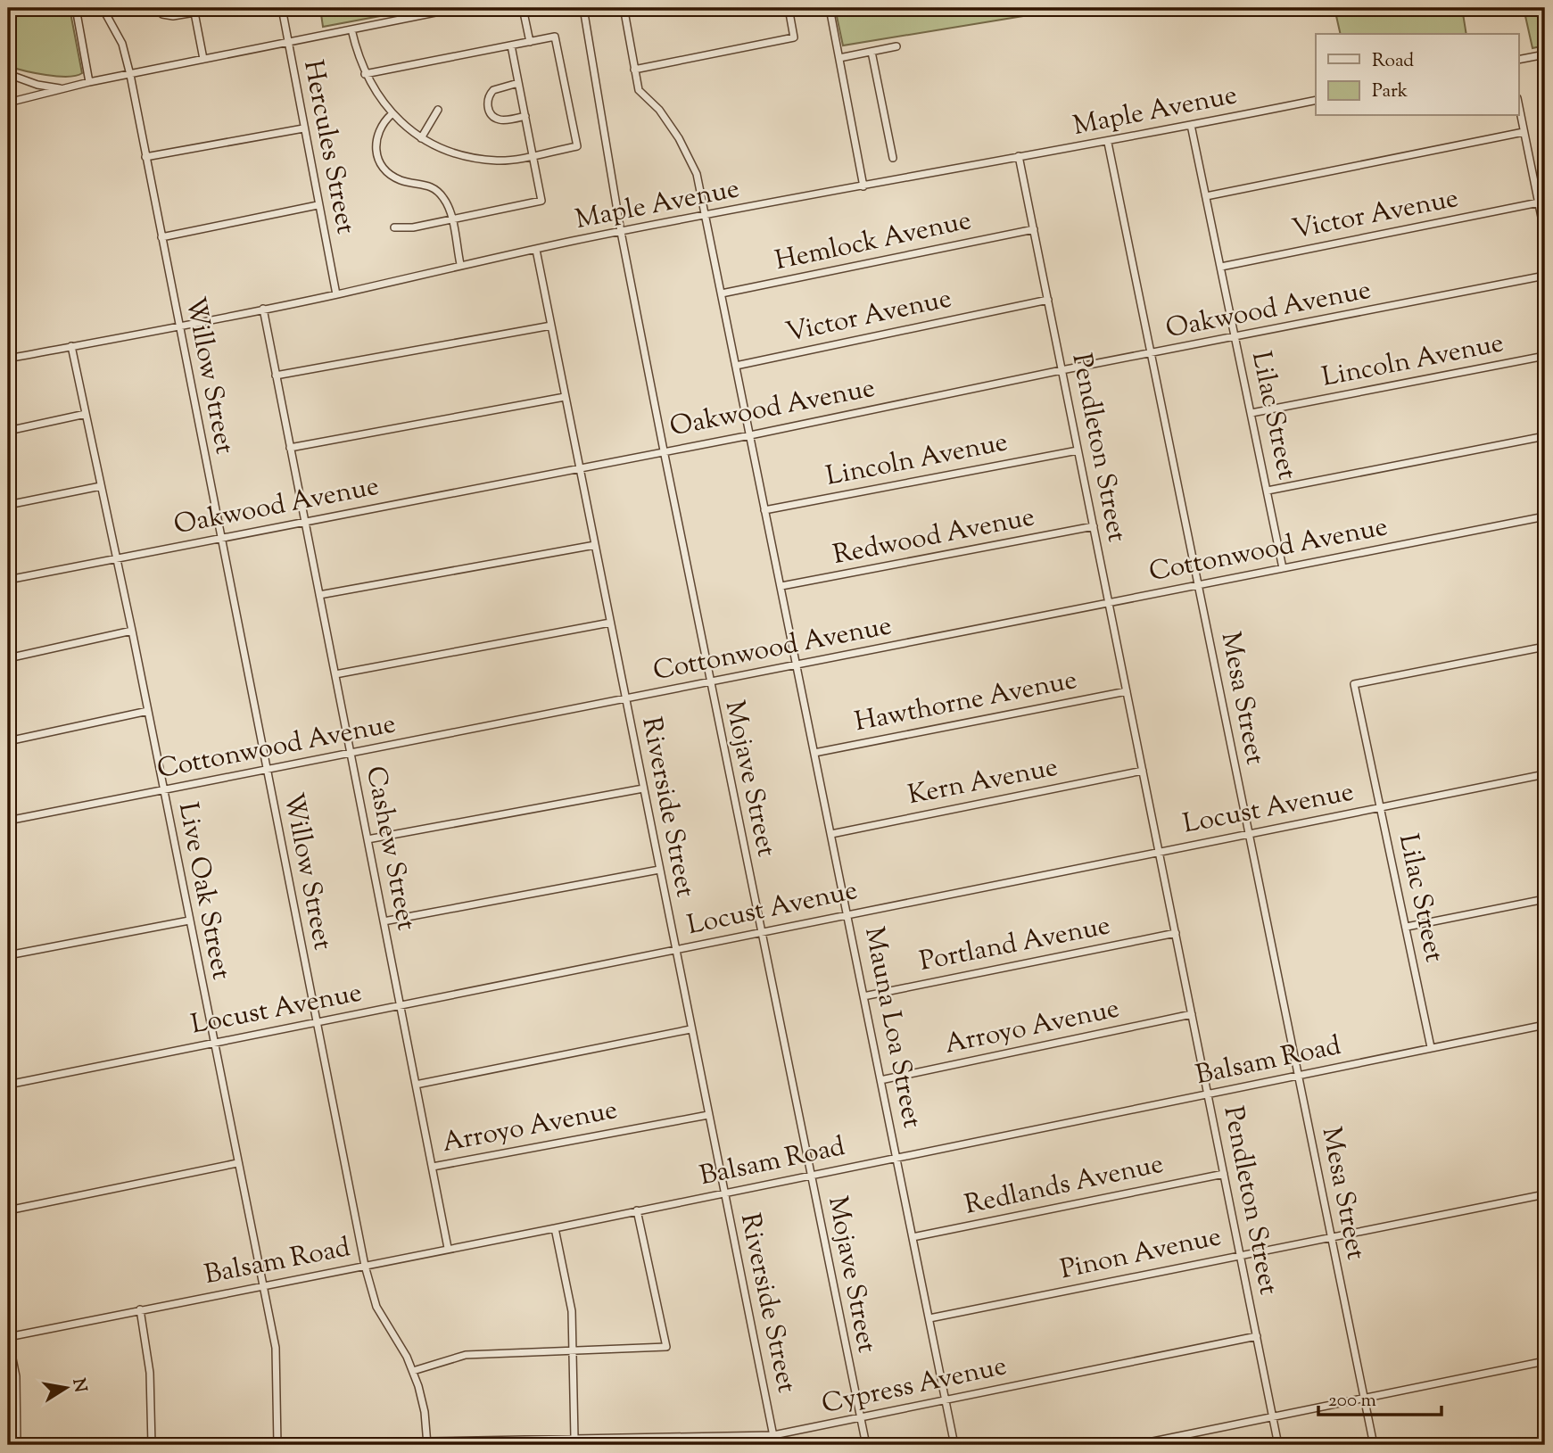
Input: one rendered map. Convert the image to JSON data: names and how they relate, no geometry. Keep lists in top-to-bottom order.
{
  "streets": {
    "street": [
      "Maple Avenue",
      "Hercules Street",
      "Victor Avenue",
      "Hemlock Avenue",
      "Oakwood Avenue",
      "Lincoln Avenue",
      "Willow Street",
      "Lilac Street",
      "Pendleton Street",
      "Redwood Avenue",
      "Cottonwood Avenue",
      "Mesa Street",
      "Hawthorne Avenue",
      "Mojave Street",
      "Kern Avenue",
      "Riverside Street",
      "Locust Avenue",
      "Cashew Street",
      "Live Oak Street",
      "Portland Avenue",
      "Mauna Loa Street",
      "Arroyo Avenue",
      "Balsam Road",
      "Redlands Avenue",
      "Pinon Avenue",
      "Cypress Avenue"
    ]
  },
  "crossings": [
    ["Maple Avenue", "Hercules Street"],
    ["Maple Avenue", "Willow Street"],
    ["Maple Avenue", "Lilac Street"],
    ["Maple Avenue", "Pendleton Street"],
    ["Maple Avenue", "Mesa Street"],
    ["Maple Avenue", "Mojave Street"],
    ["Maple Avenue", "Riverside Street"],
    ["Maple Avenue", "Cashew Street"],
    ["Maple Avenue", "Live Oak Street"],
    ["Maple Avenue", "Mauna Loa Street"],
    ["Victor Avenue", "Lilac Street"],
    ["Victor Avenue", "Pendleton Street"],
    ["Victor Avenue", "Mauna Loa Street"],
    ["Hemlock Avenue", "Pendleton Street"],
    ["Hemlock Avenue", "Mauna Loa Street"],
    ["Oakwood Avenue", "Willow Street"],
    ["Oakwood Avenue", "Lilac Street"],
    ["Oakwood Avenue", "Pendleton Street"],
    ["Oakwood Avenue", "Mesa Street"],
    ["Oakwood Avenue", "Mojave Street"],
    ["Oakwood Avenue", "Riverside Street"],
    ["Oakwood Avenue", "Cashew Street"],
    ["Oakwood Avenue", "Live Oak Street"],
    ["Oakwood Avenue", "Mauna Loa Street"],
    ["Lincoln Avenue", "Lilac Street"],
    ["Lincoln Avenue", "Pendleton Street"],
    ["Lincoln Avenue", "Mauna Loa Street"],
    ["Willow Street", "Cottonwood Avenue"],
    ["Willow Street", "Locust Avenue"],
    ["Willow Street", "Balsam Road"],
    ["Willow Street", "Cypress Avenue"],
    ["Lilac Street", "Cottonwood Avenue"],
    ["Lilac Street", "Locust Avenue"],
    ["Lilac Street", "Balsam Road"],
    ["Pendleton Street", "Redwood Avenue"],
    ["Pendleton Street", "Cottonwood Avenue"],
    ["Pendleton Street", "Hawthorne Avenue"],
    ["Pendleton Street", "Kern Avenue"],
    ["Pendleton Street", "Locust Avenue"],
    ["Pendleton Street", "Portland Avenue"],
    ["Pendleton Street", "Arroyo Avenue"],
    ["Pendleton Street", "Balsam Road"],
    ["Pendleton Street", "Redlands Avenue"],
    ["Pendleton Street", "Pinon Avenue"],
    ["Pendleton Street", "Cypress Avenue"],
    ["Redwood Avenue", "Mauna Loa Street"],
    ["Cottonwood Avenue", "Mesa Street"],
    ["Cottonwood Avenue", "Mojave Street"],
    ["Cottonwood Avenue", "Riverside Street"],
    ["Cottonwood Avenue", "Cashew Street"],
    ["Cottonwood Avenue", "Live Oak Street"],
    ["Cottonwood Avenue", "Mauna Loa Street"],
    ["Mesa Street", "Locust Avenue"],
    ["Mesa Street", "Balsam Road"],
    ["Mesa Street", "Pinon Avenue"],
    ["Hawthorne Avenue", "Mauna Loa Street"],
    ["Mojave Street", "Locust Avenue"],
    ["Mojave Street", "Balsam Road"],
    ["Mojave Street", "Cypress Avenue"],
    ["Kern Avenue", "Mauna Loa Street"],
    ["Riverside Street", "Locust Avenue"],
    ["Riverside Street", "Arroyo Avenue"],
    ["Riverside Street", "Balsam Road"],
    ["Riverside Street", "Cypress Avenue"],
    ["Locust Avenue", "Cashew Street"],
    ["Locust Avenue", "Live Oak Street"],
    ["Locust Avenue", "Mauna Loa Street"],
    ["Cashew Street", "Arroyo Avenue"],
    ["Cashew Street", "Balsam Road"],
    ["Live Oak Street", "Balsam Road"],
    ["Portland Avenue", "Mauna Loa Street"],
    ["Mauna Loa Street", "Arroyo Avenue"],
    ["Mauna Loa Street", "Balsam Road"],
    ["Mauna Loa Street", "Redlands Avenue"],
    ["Mauna Loa Street", "Pinon Avenue"],
    ["Mauna Loa Street", "Cypress Avenue"]
  ],
  "legend": ["Road", "Park"],
  "scale_bar": "200 m",
  "north": "right"
}
